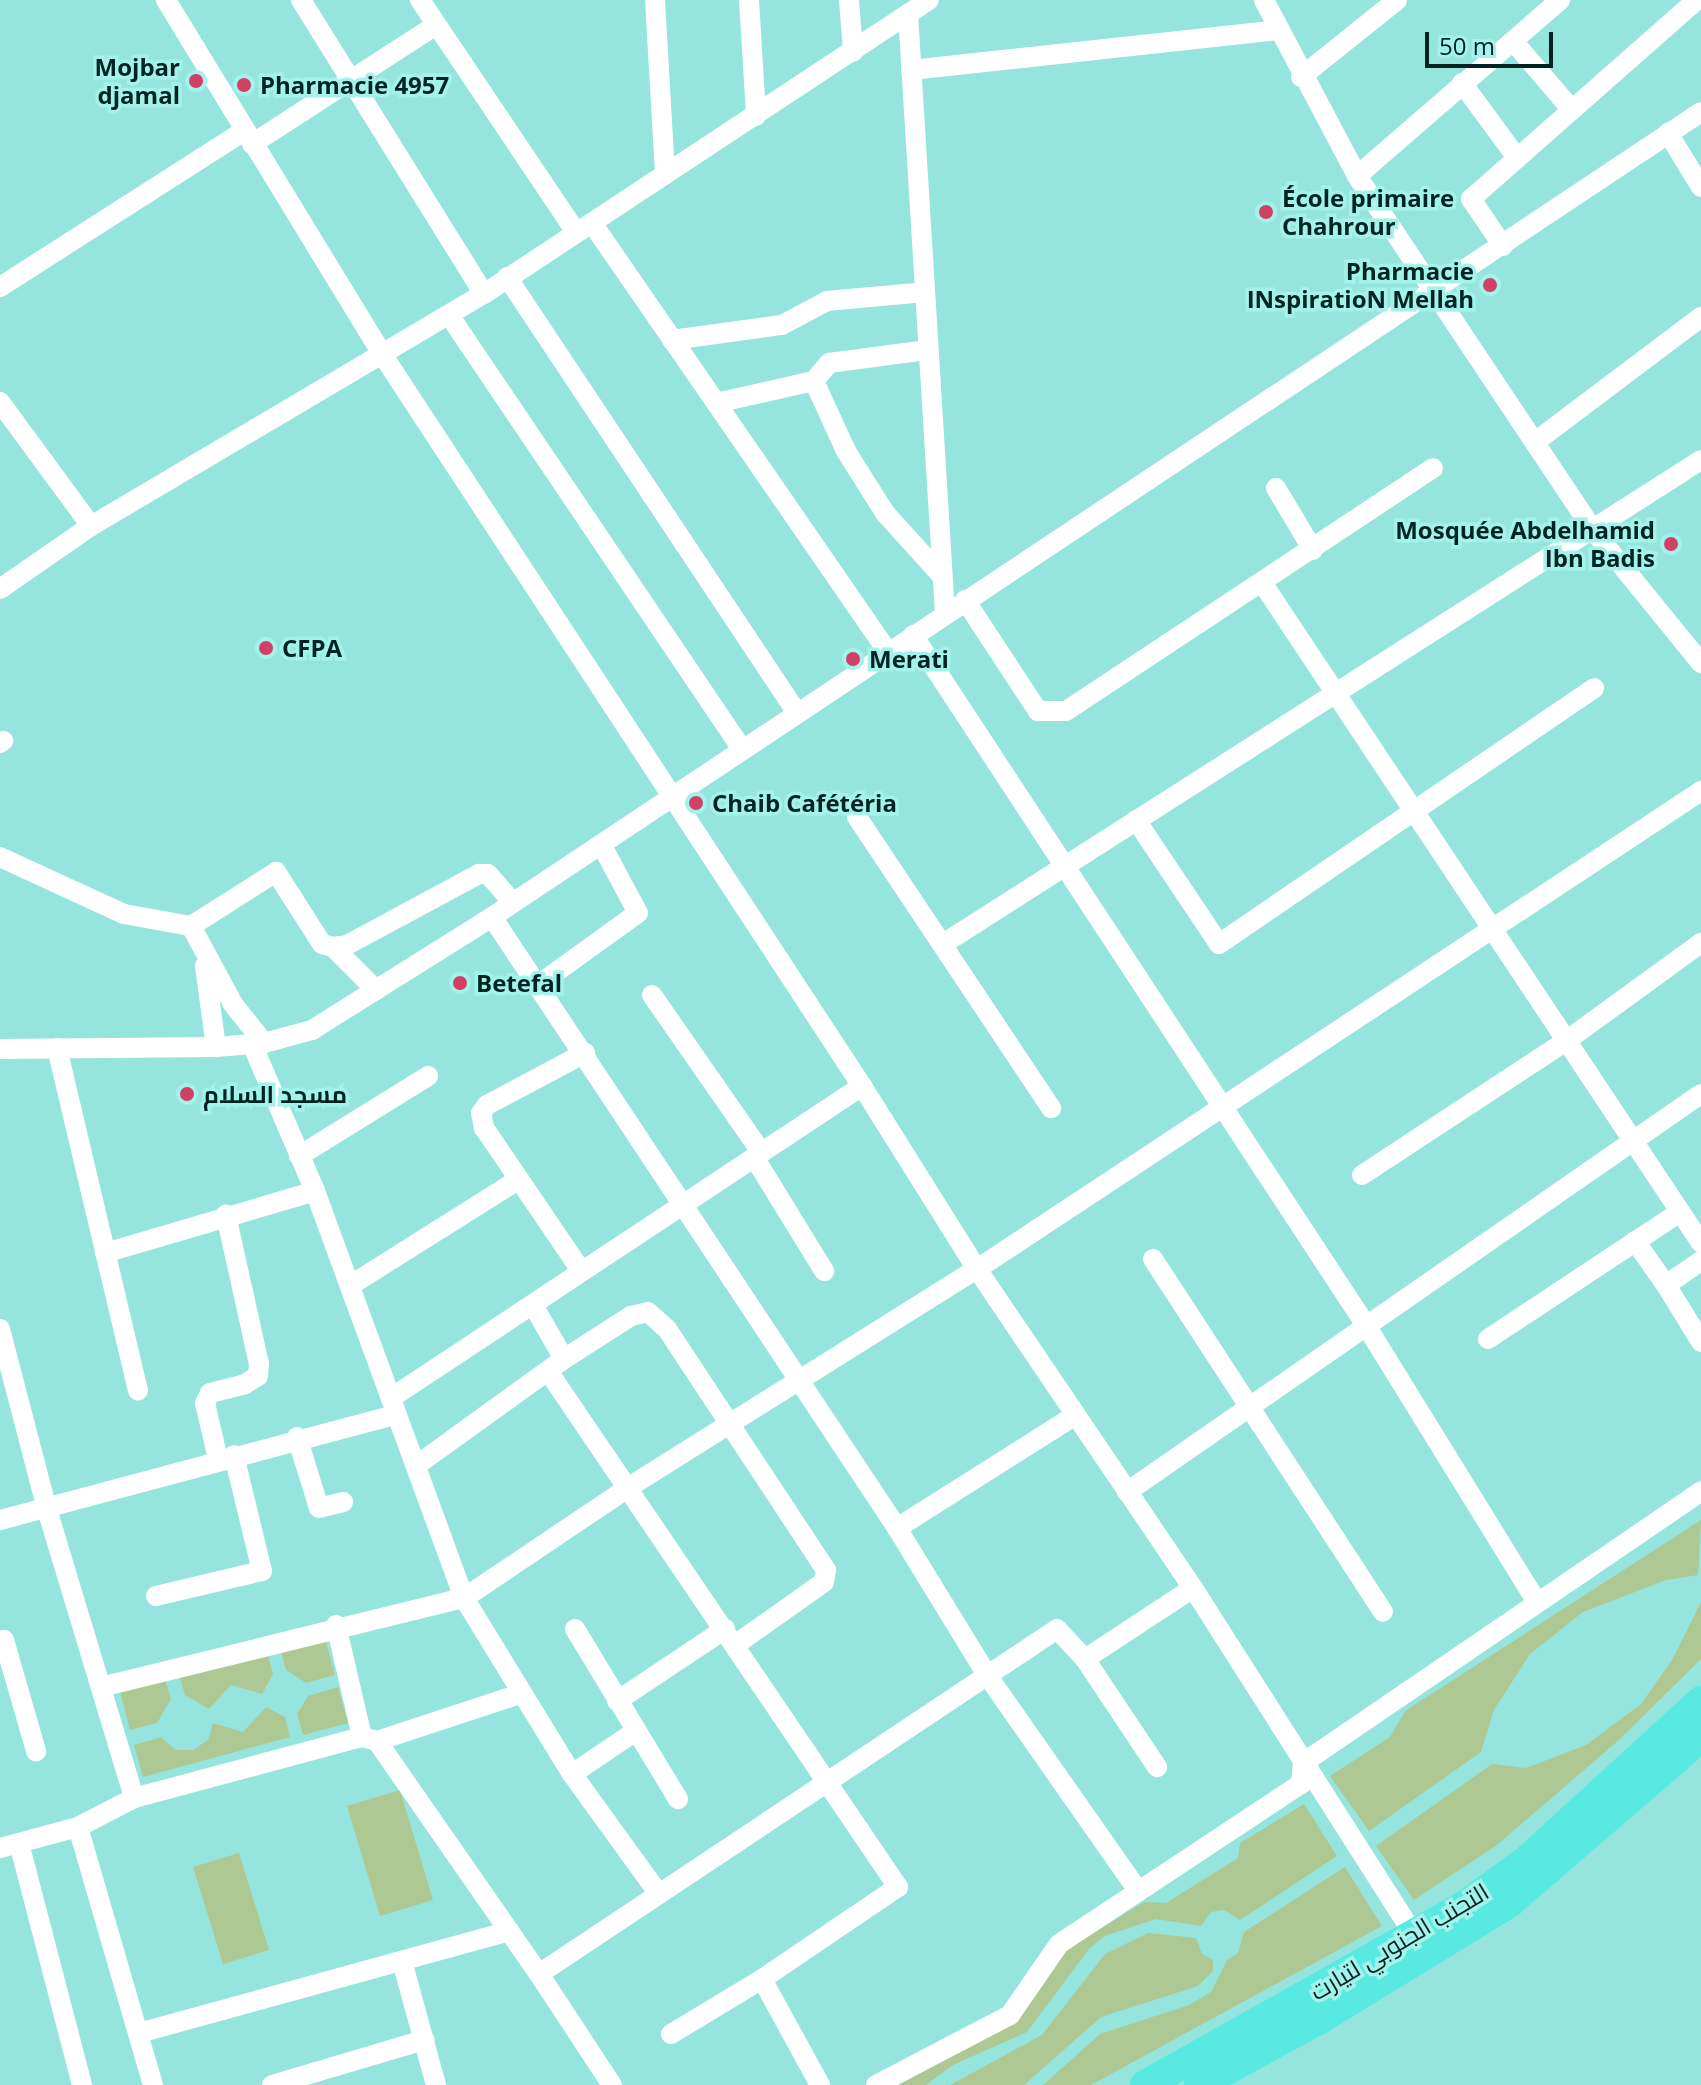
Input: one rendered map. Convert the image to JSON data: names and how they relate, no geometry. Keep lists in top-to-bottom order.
{
  "streets": {
    "highway": ["التجنب الجنوبي لتيارت"]
  },
  "places": [
    "Mojbar djamal",
    "Pharmacie 4957",
    "École primaire Chahrour",
    "Pharmacie INspiratioN Mellah",
    "Mosquée Abdelhamid Ibn Badis",
    "CFPA",
    "Merati",
    "Chaib Cafétéria",
    "Betefal",
    "مسجد السلام"
  ],
  "scale_bar": "50 m"
}
